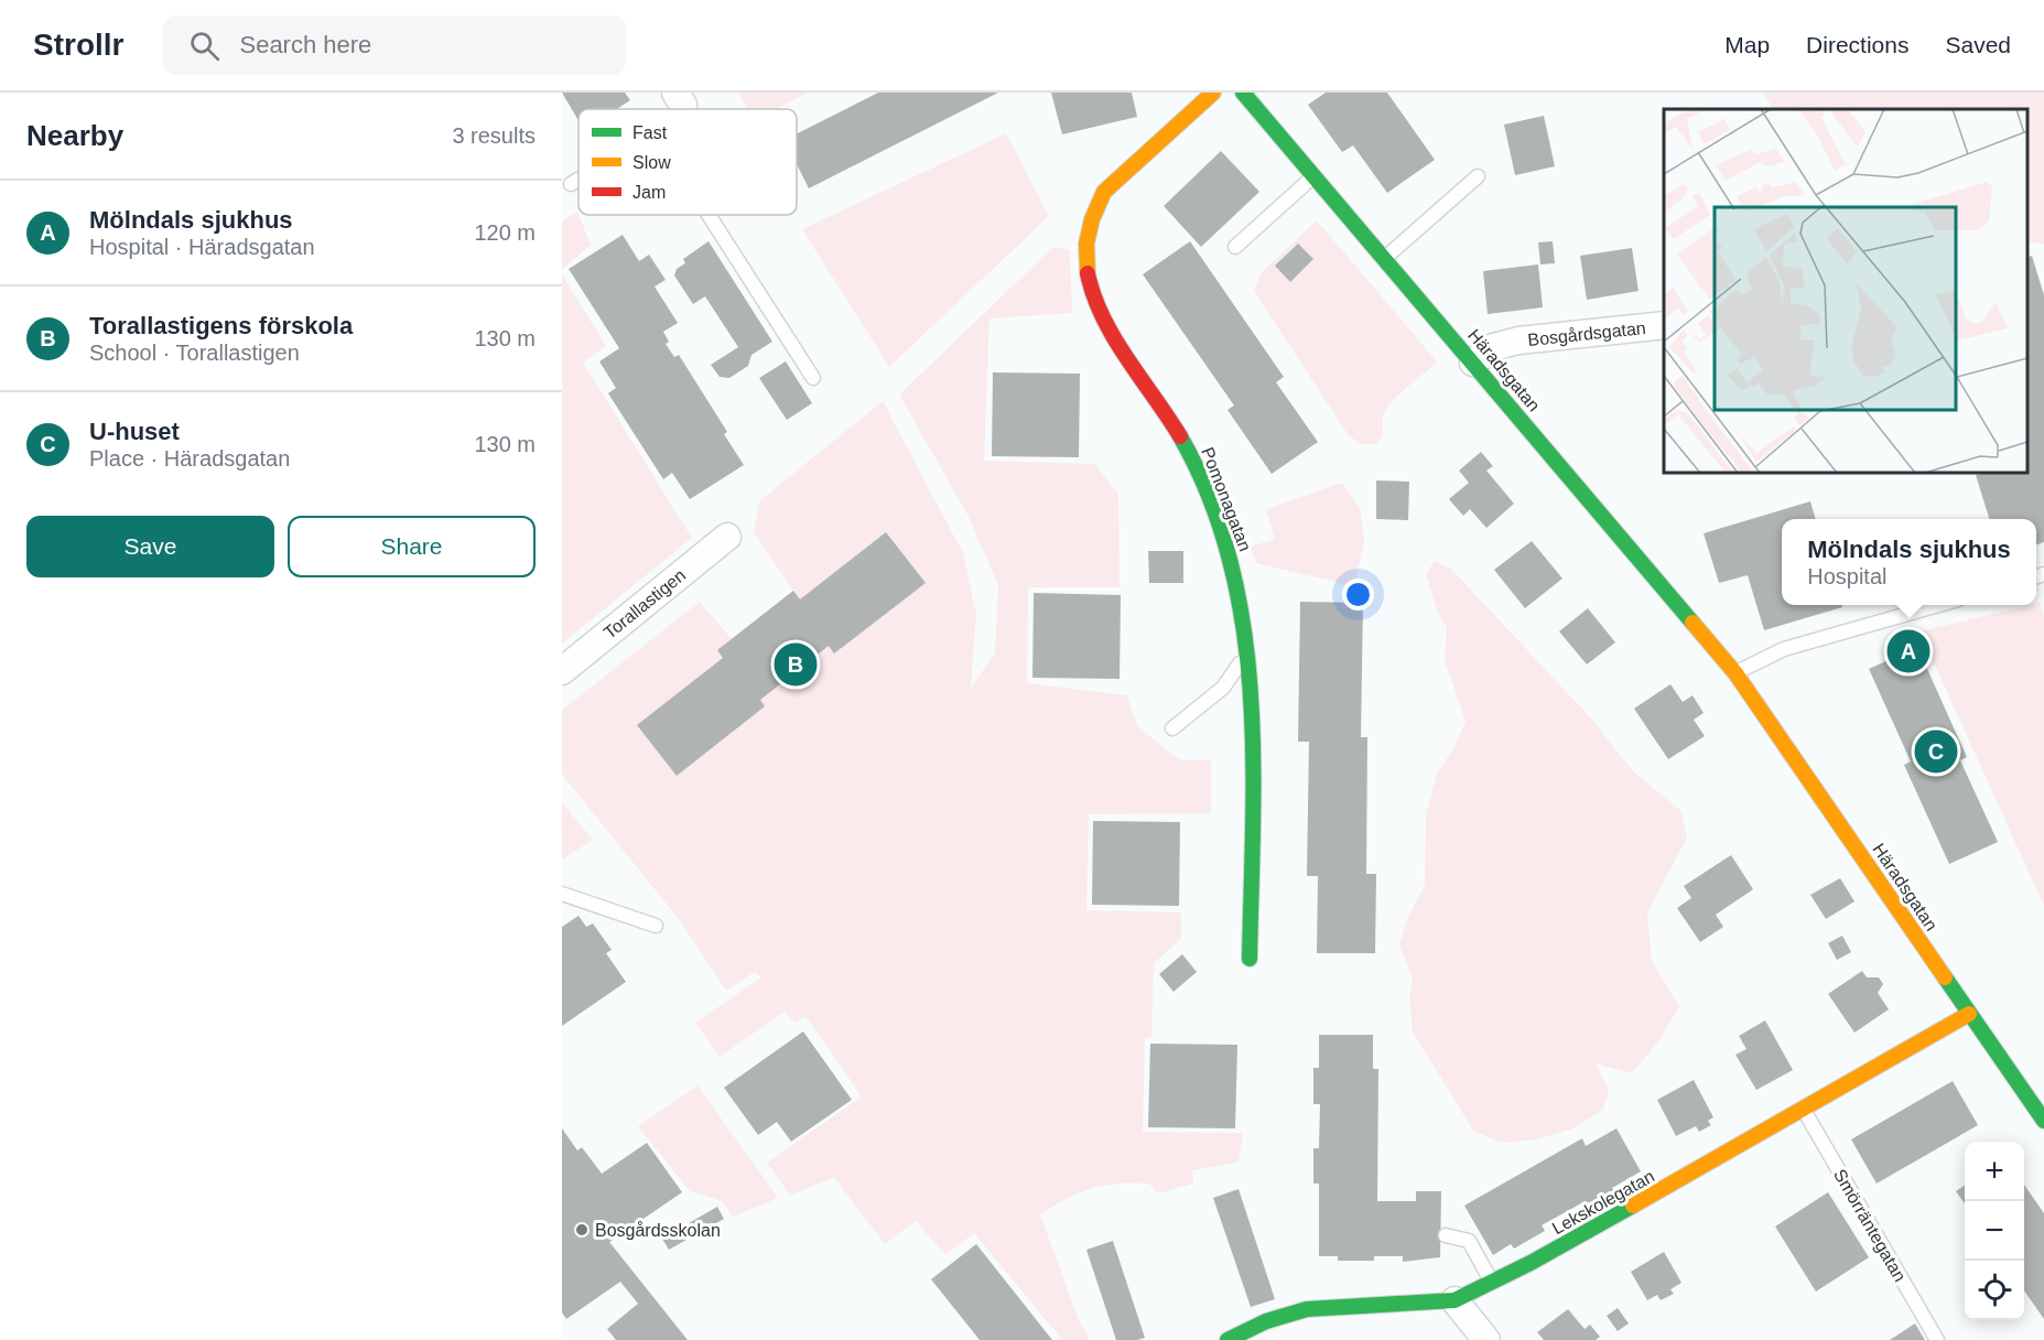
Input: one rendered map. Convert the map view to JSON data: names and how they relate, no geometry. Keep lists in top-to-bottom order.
{
  "streets": {
    "street": [
      "Bosgårdsgatan",
      "Häradsgatan",
      "Pomonagatan",
      "Torallastigen",
      "Lekskolegatan"
    ],
    "lane": ["Smörräntegatan"]
  },
  "crossings": [
    ["Bosgårdsgatan", "Häradsgatan"],
    ["Häradsgatan", "Lekskolegatan"],
    ["Lekskolegatan", "Smörräntegatan"]
  ],
  "places": ["Bosgårdsskolan"],
  "legend": ["Fast", "Slow", "Jam"],
  "page": {
    "header": "Strollr",
    "search": "Search here",
    "nav": ["Map", "Directions", "Saved"],
    "heading": ["Nearby", "3 results"],
    "list": [
      {
        "mark": "A",
        "name": "Mölndals sjukhus",
        "note": "Hospital · Häradsgatan",
        "value": "120 m"
      },
      {
        "mark": "B",
        "name": "Torallastigens förskola",
        "note": "School · Torallastigen",
        "value": "130 m"
      },
      {
        "mark": "C",
        "name": "U-huset",
        "note": "Place · Häradsgatan",
        "value": "130 m"
      }
    ],
    "buttons": ["Save", "Share"],
    "popup": ["Mölndals sjukhus", "Hospital"],
    "pins": ["A", "B", "C"],
    "map_buttons": ["+", "−"]
  }
}
